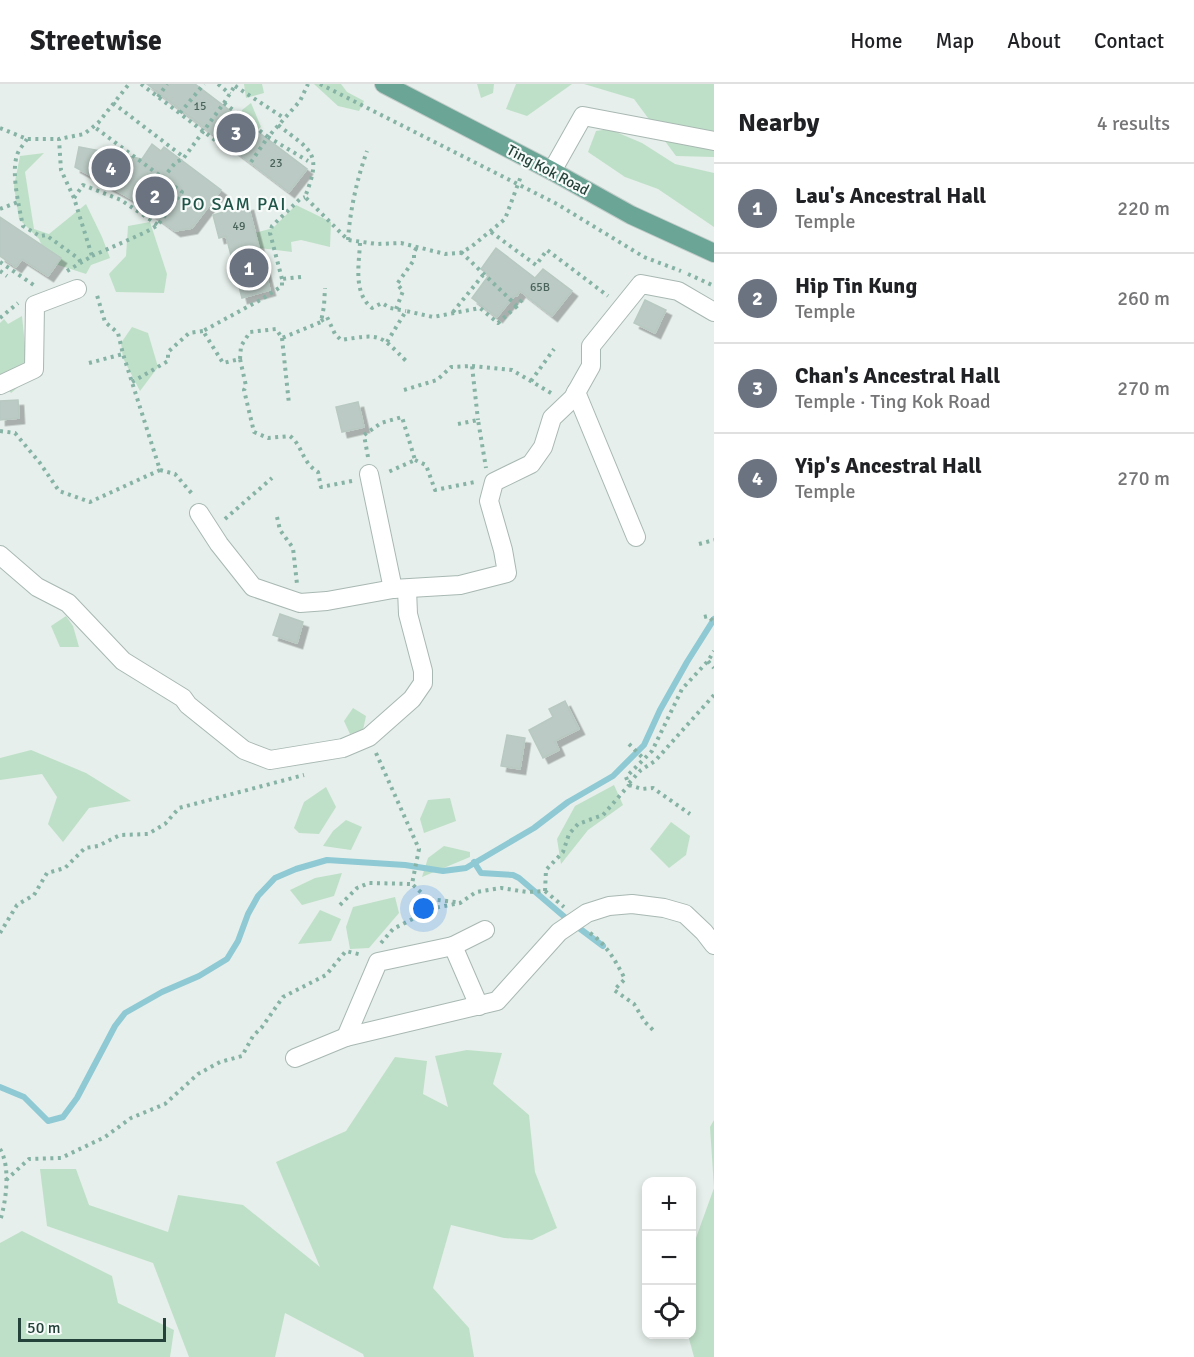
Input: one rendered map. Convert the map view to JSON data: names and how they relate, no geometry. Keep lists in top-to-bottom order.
{
  "streets": {
    "main road": ["Ting Kok Road"]
  },
  "districts": ["PO SAM PAI"],
  "house_numbers": [
    "15",
    "23",
    "49",
    "65B"
  ],
  "scale_bar": "50 m",
  "page": {
    "header": "Streetwise",
    "nav": [
      "Home",
      "Map",
      "About",
      "Contact"
    ],
    "heading": ["Nearby", "4 results"],
    "pins": [
      "3",
      "4",
      "2",
      "1"
    ],
    "list": [
      {
        "mark": "1",
        "name": "Lau's Ancestral Hall",
        "note": "Temple",
        "value": "220 m"
      },
      {
        "mark": "2",
        "name": "Hip Tin Kung",
        "note": "Temple",
        "value": "260 m"
      },
      {
        "mark": "3",
        "name": "Chan's Ancestral Hall",
        "note": "Temple · Ting Kok Road",
        "value": "270 m"
      },
      {
        "mark": "4",
        "name": "Yip's Ancestral Hall",
        "note": "Temple",
        "value": "270 m"
      }
    ],
    "map_buttons": ["+", "−"],
    "scale": "50 m"
  }
}
